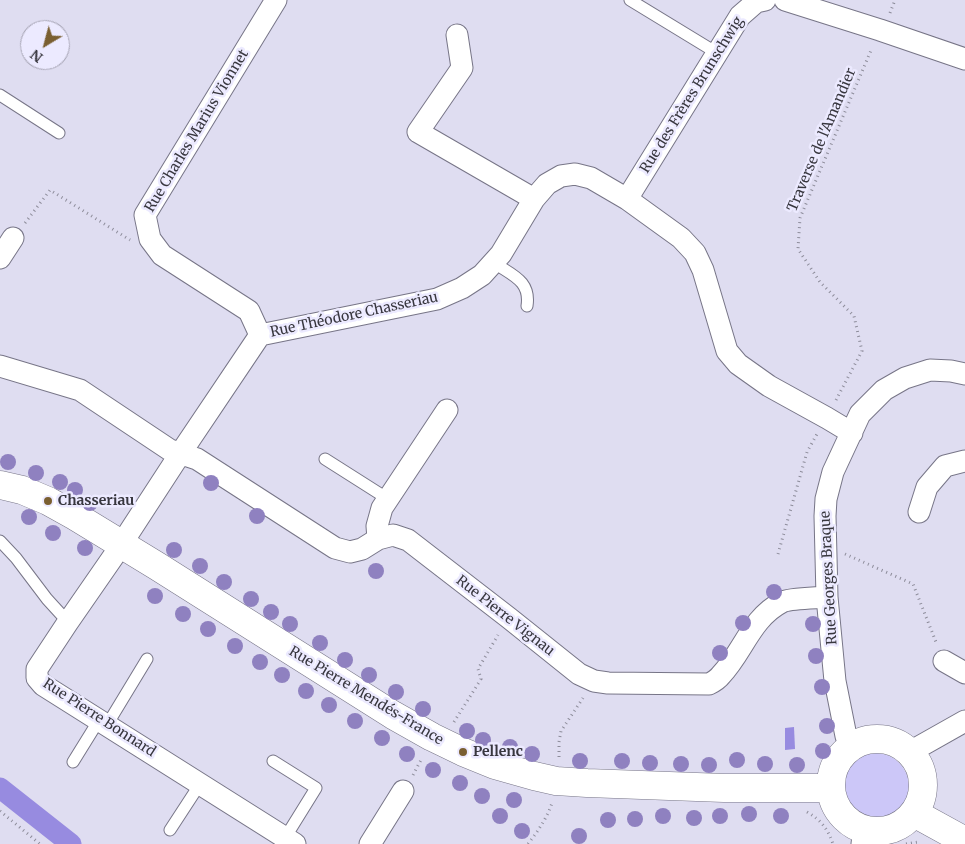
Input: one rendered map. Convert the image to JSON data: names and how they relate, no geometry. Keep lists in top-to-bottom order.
{
  "streets": {
    "street": [
      "Rue des Frères Brunschwig",
      "Rue Charles Marius Vionnet",
      "Rue Théodore Chasseriau",
      "Rue Georges Braque",
      "Rue Pierre Vignau",
      "Rue Pierre Mendés-France",
      "Rue Pierre Bonnard"
    ],
    "path": ["Traverse de l'Amandier"]
  },
  "crossings": [
    ["Rue des Frères Brunschwig", "Rue Théodore Chasseriau"],
    ["Rue Charles Marius Vionnet", "Rue Théodore Chasseriau"],
    ["Traverse de l'Amandier", "Rue Théodore Chasseriau"],
    ["Rue Théodore Chasseriau", "Rue Georges Braque"],
    ["Rue Théodore Chasseriau", "Rue Pierre Vignau"],
    ["Rue Théodore Chasseriau", "Rue Pierre Mendés-France"],
    ["Rue Théodore Chasseriau", "Rue Pierre Bonnard"],
    ["Rue Georges Braque", "Rue Pierre Vignau"],
    ["Rue Georges Braque", "Rue Pierre Mendés-France"],
    ["Rue Pierre Mendés-France", "Rue Pierre Bonnard"]
  ],
  "places": ["Chasseriau", "Pellenc"],
  "north": "bottom left"
}
